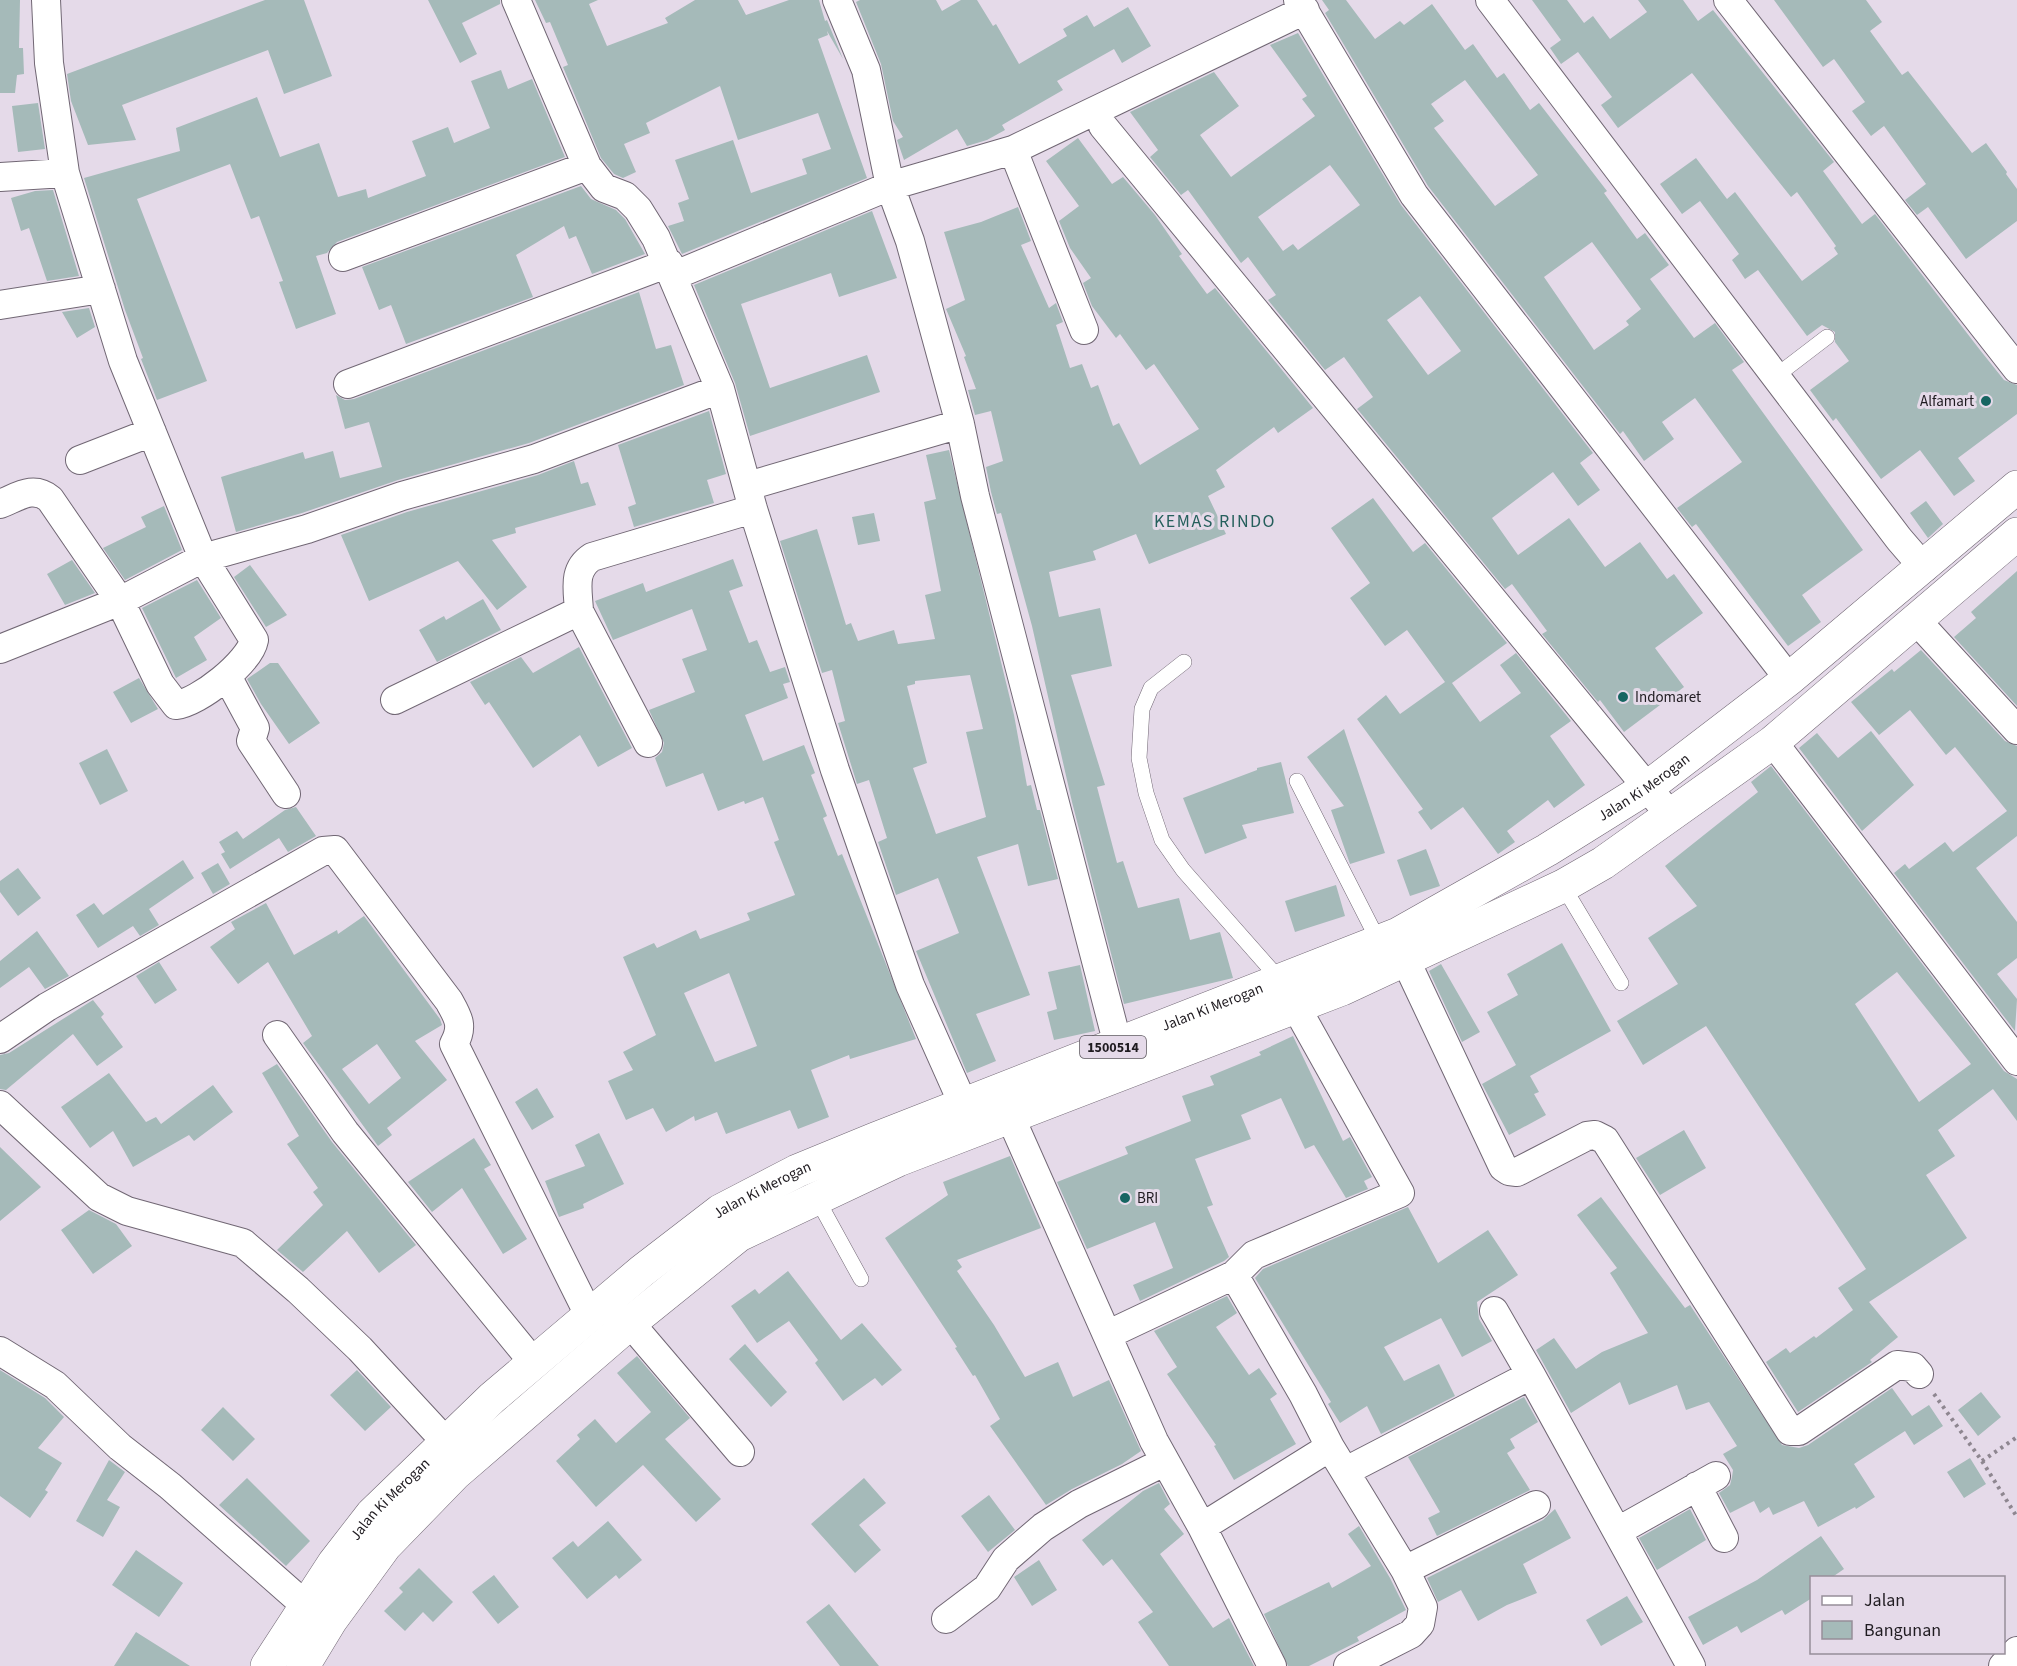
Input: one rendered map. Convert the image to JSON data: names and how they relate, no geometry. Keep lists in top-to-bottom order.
{
  "streets": {
    "highway": ["Jalan Ki Merogan", "1500514"]
  },
  "districts": ["KEMAS RINDO"],
  "places": ["Alfamart", "Indomaret", "BRI"],
  "legend": ["Jalan", "Bangunan"]
}
